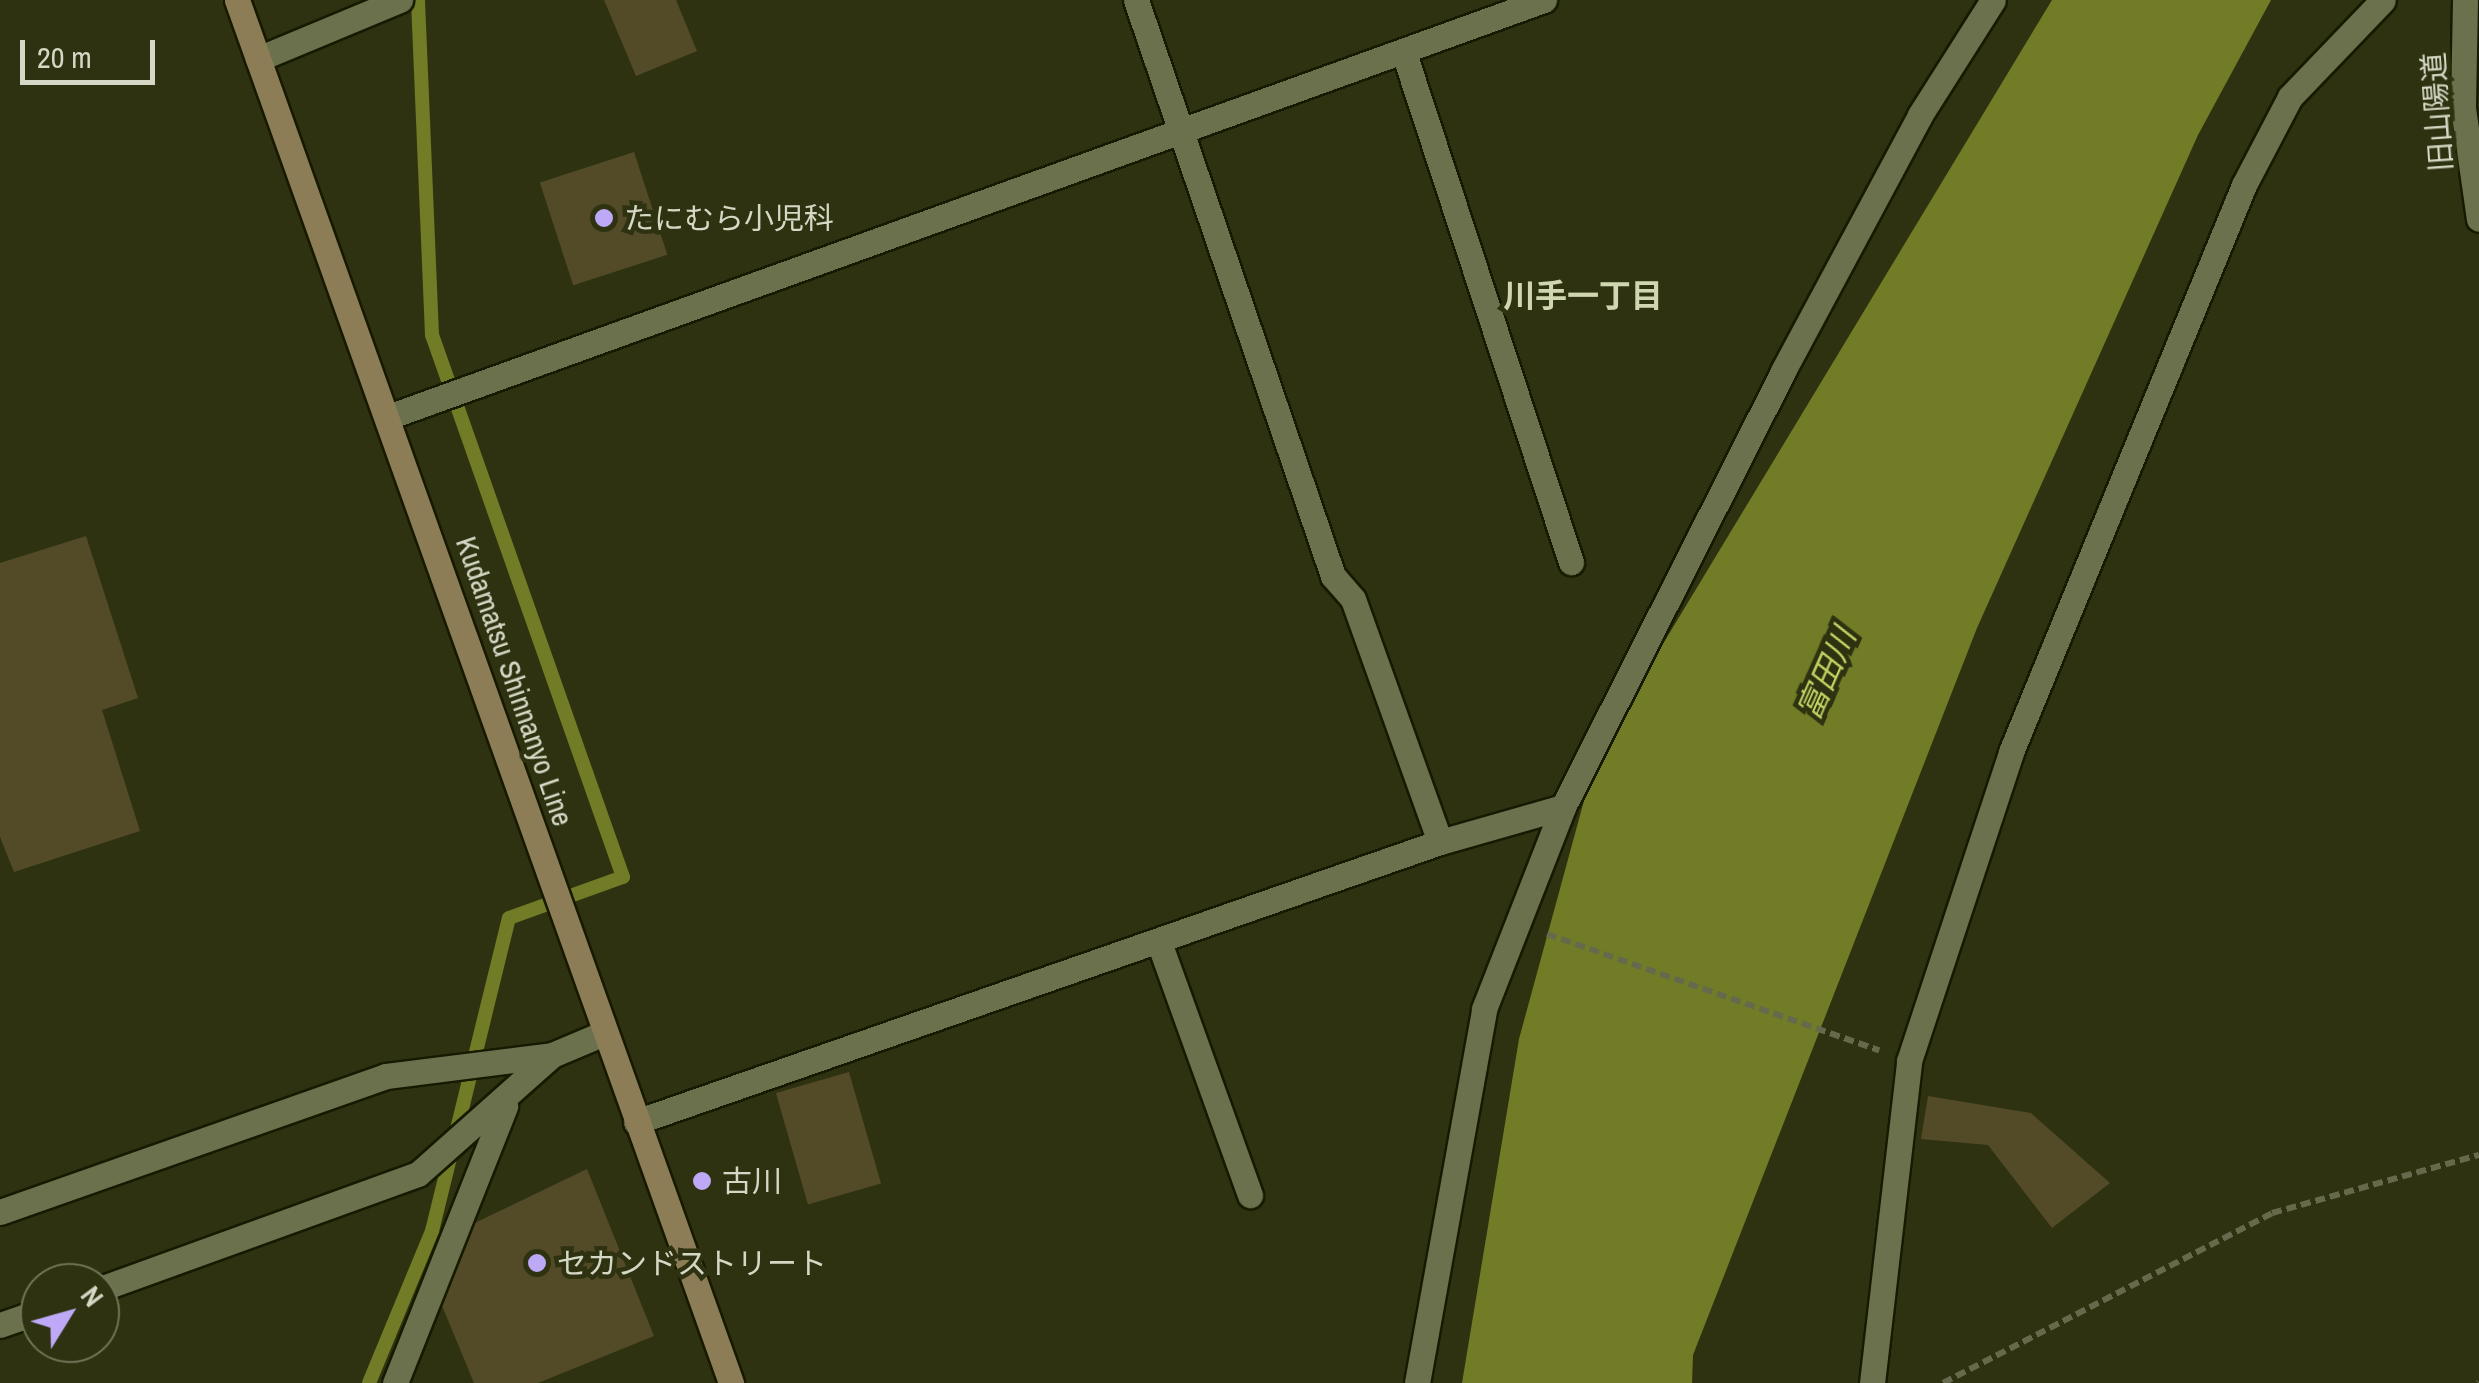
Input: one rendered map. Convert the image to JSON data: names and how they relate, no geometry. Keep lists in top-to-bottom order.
{
  "streets": {
    "main road": ["Kudamatsu Shinnanyo Line"],
    "street": ["旧山陽道"]
  },
  "districts": ["川手一丁目"],
  "water": ["富田川"],
  "places": ["たにむら小児科", "古川", "セカンドストリート"],
  "scale_bar": "20 m",
  "north": "top right"
}
